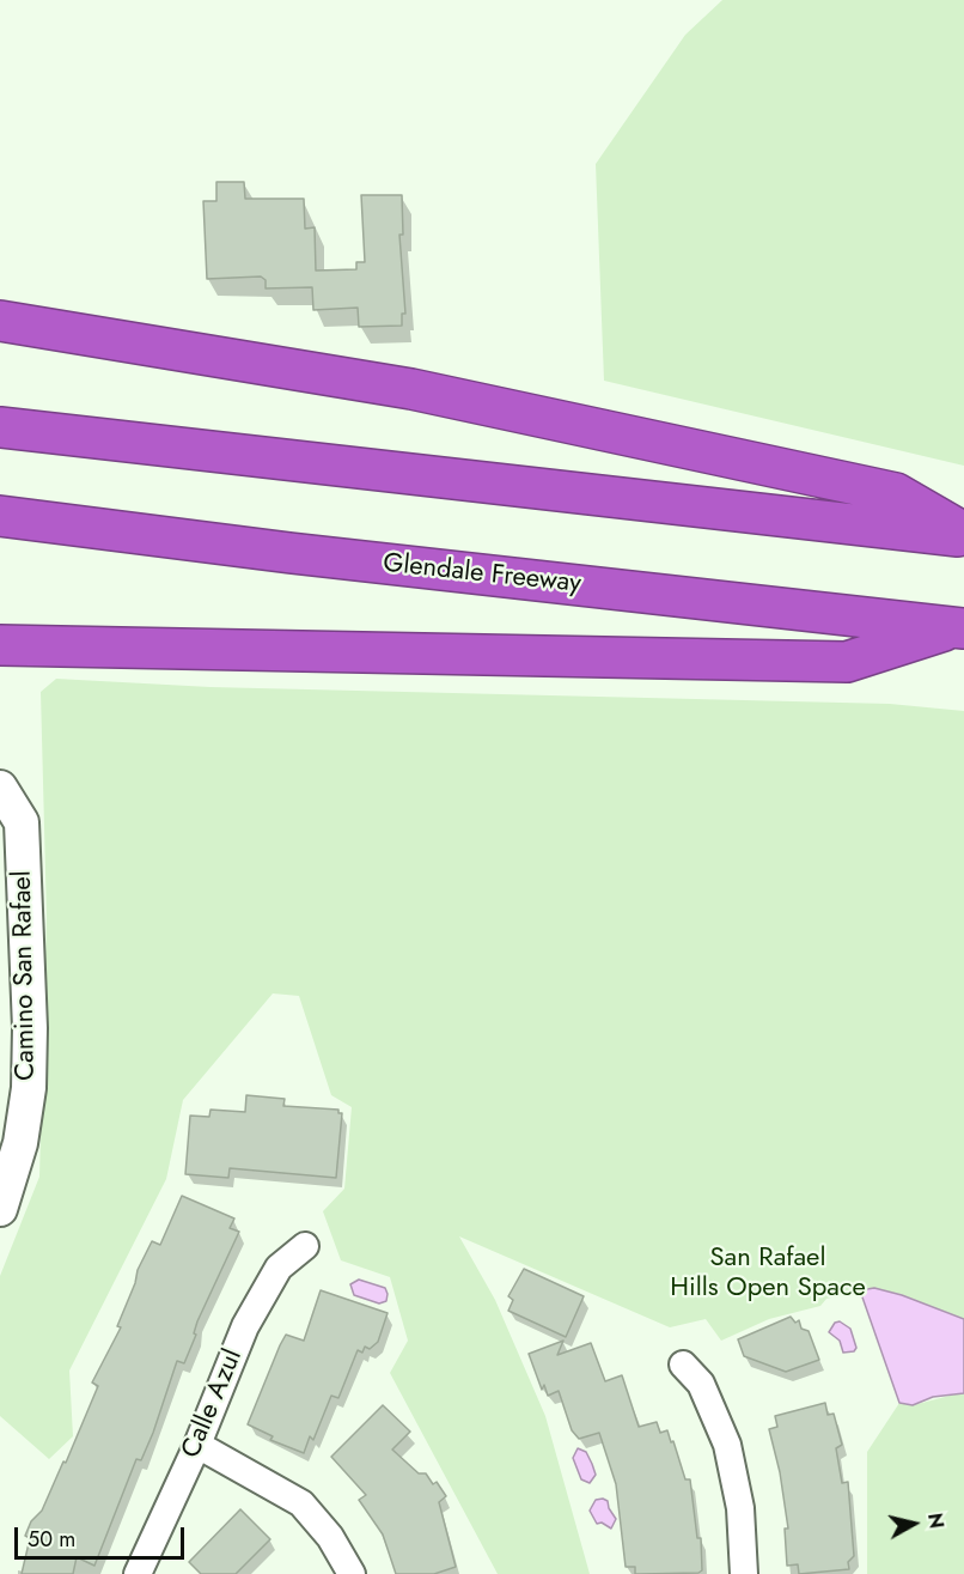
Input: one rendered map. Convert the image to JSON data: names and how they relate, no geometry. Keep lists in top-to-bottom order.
{
  "streets": {
    "highway": ["Glendale Freeway"],
    "street": ["Camino San Rafael", "Calle Azul"]
  },
  "parks": ["San Rafael Hills Open Space"],
  "scale_bar": "50 m",
  "north": "right"
}
